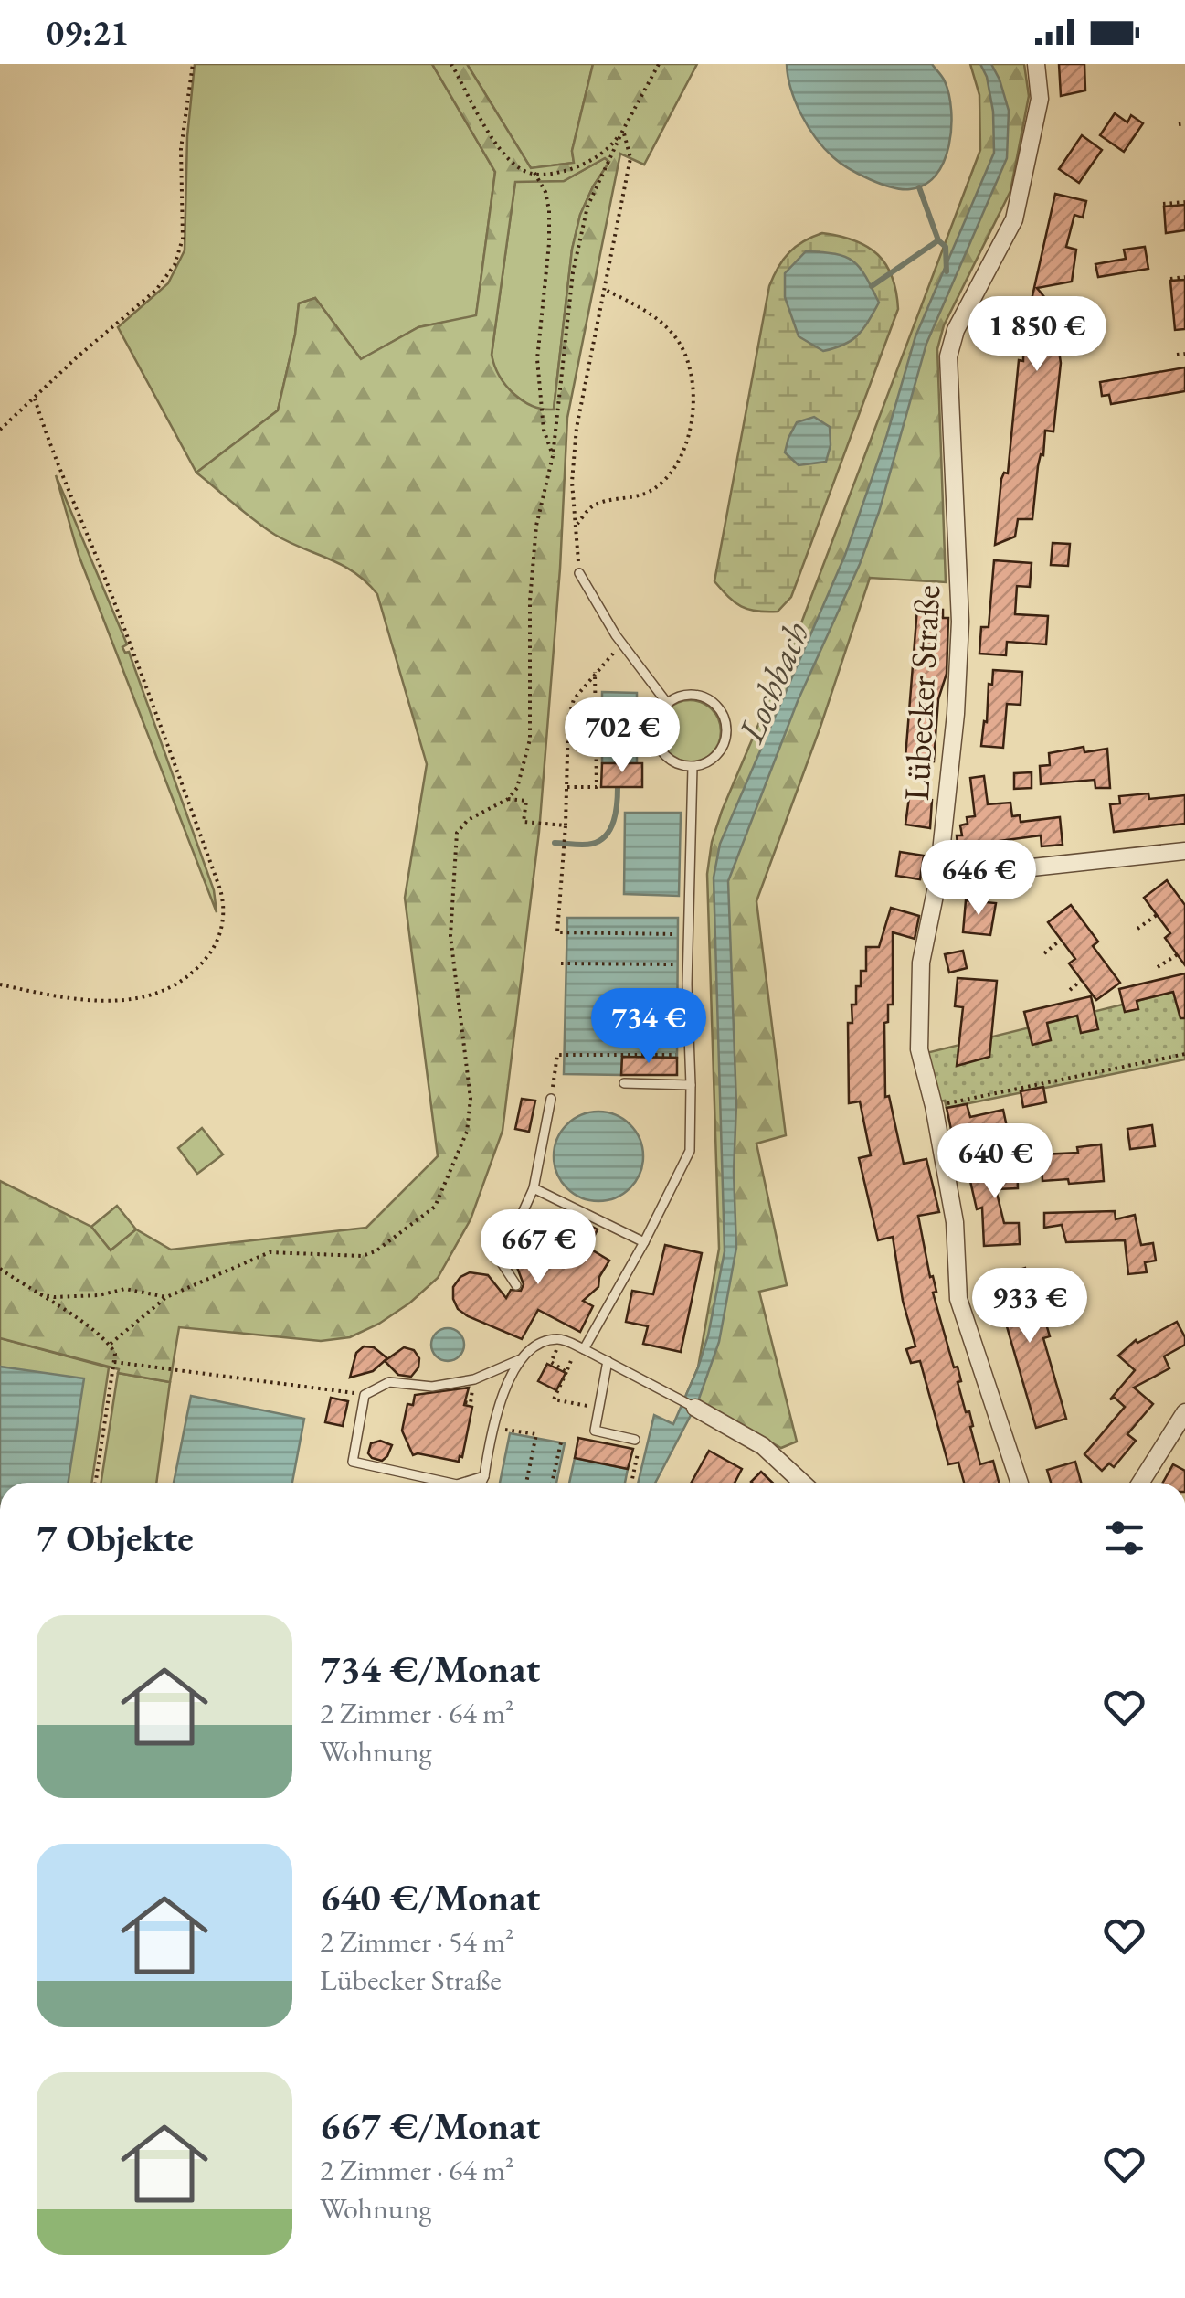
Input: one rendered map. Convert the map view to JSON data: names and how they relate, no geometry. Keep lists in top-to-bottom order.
{
  "streets": {
    "street": ["Lübecker Straße"]
  },
  "water": ["Lochbach"],
  "page": {
    "status": "09:21",
    "price": [
      "1 850 €",
      "702 €",
      "646 €",
      "734 €",
      "640 €",
      "667 €",
      "933 €"
    ],
    "heading": "7 Objekte",
    "list": [
      {
        "name": "734 €/Monat",
        "note": "2 Zimmer · 64 m² · Wohnung"
      },
      {
        "name": "640 €/Monat",
        "note": "2 Zimmer · 54 m² · Lübecker Straße"
      },
      {
        "name": "667 €/Monat",
        "note": "2 Zimmer · 64 m² · Wohnung"
      }
    ]
  }
}
